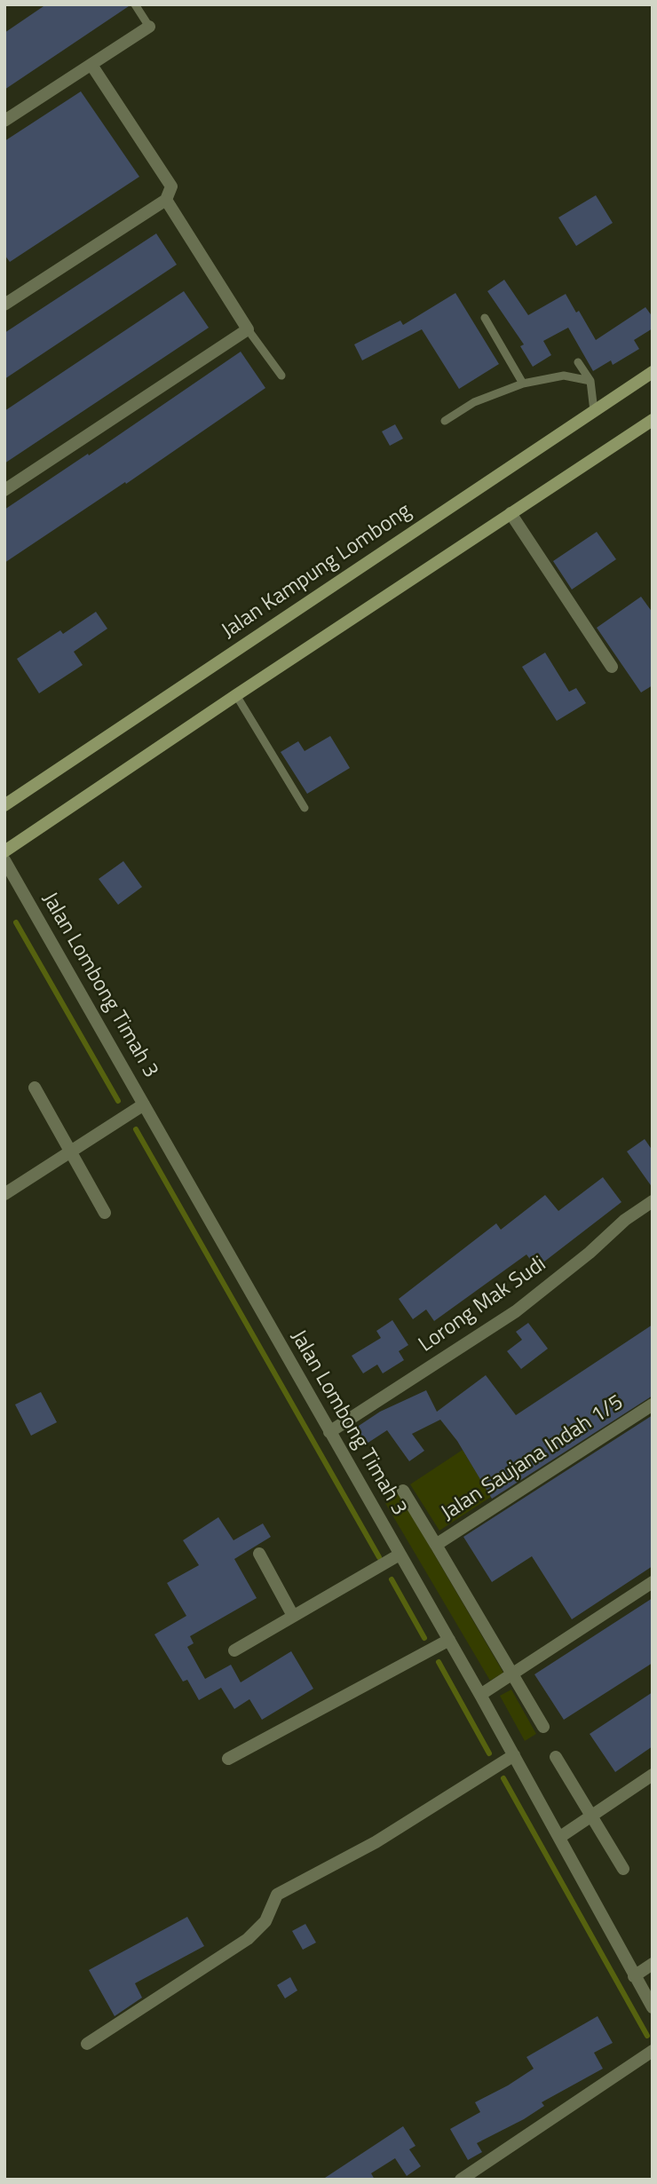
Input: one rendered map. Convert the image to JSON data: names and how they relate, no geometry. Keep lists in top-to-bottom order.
{
  "streets": {
    "street": [
      "Jalan Kampung Lombong",
      "Jalan Lombong Timah 3",
      "Lorong Mak Sudi",
      "Jalan Saujana Indah 1/5"
    ]
  },
  "crossings": [
    ["Jalan Lombong Timah 3", "Lorong Mak Sudi"]
  ]
}
